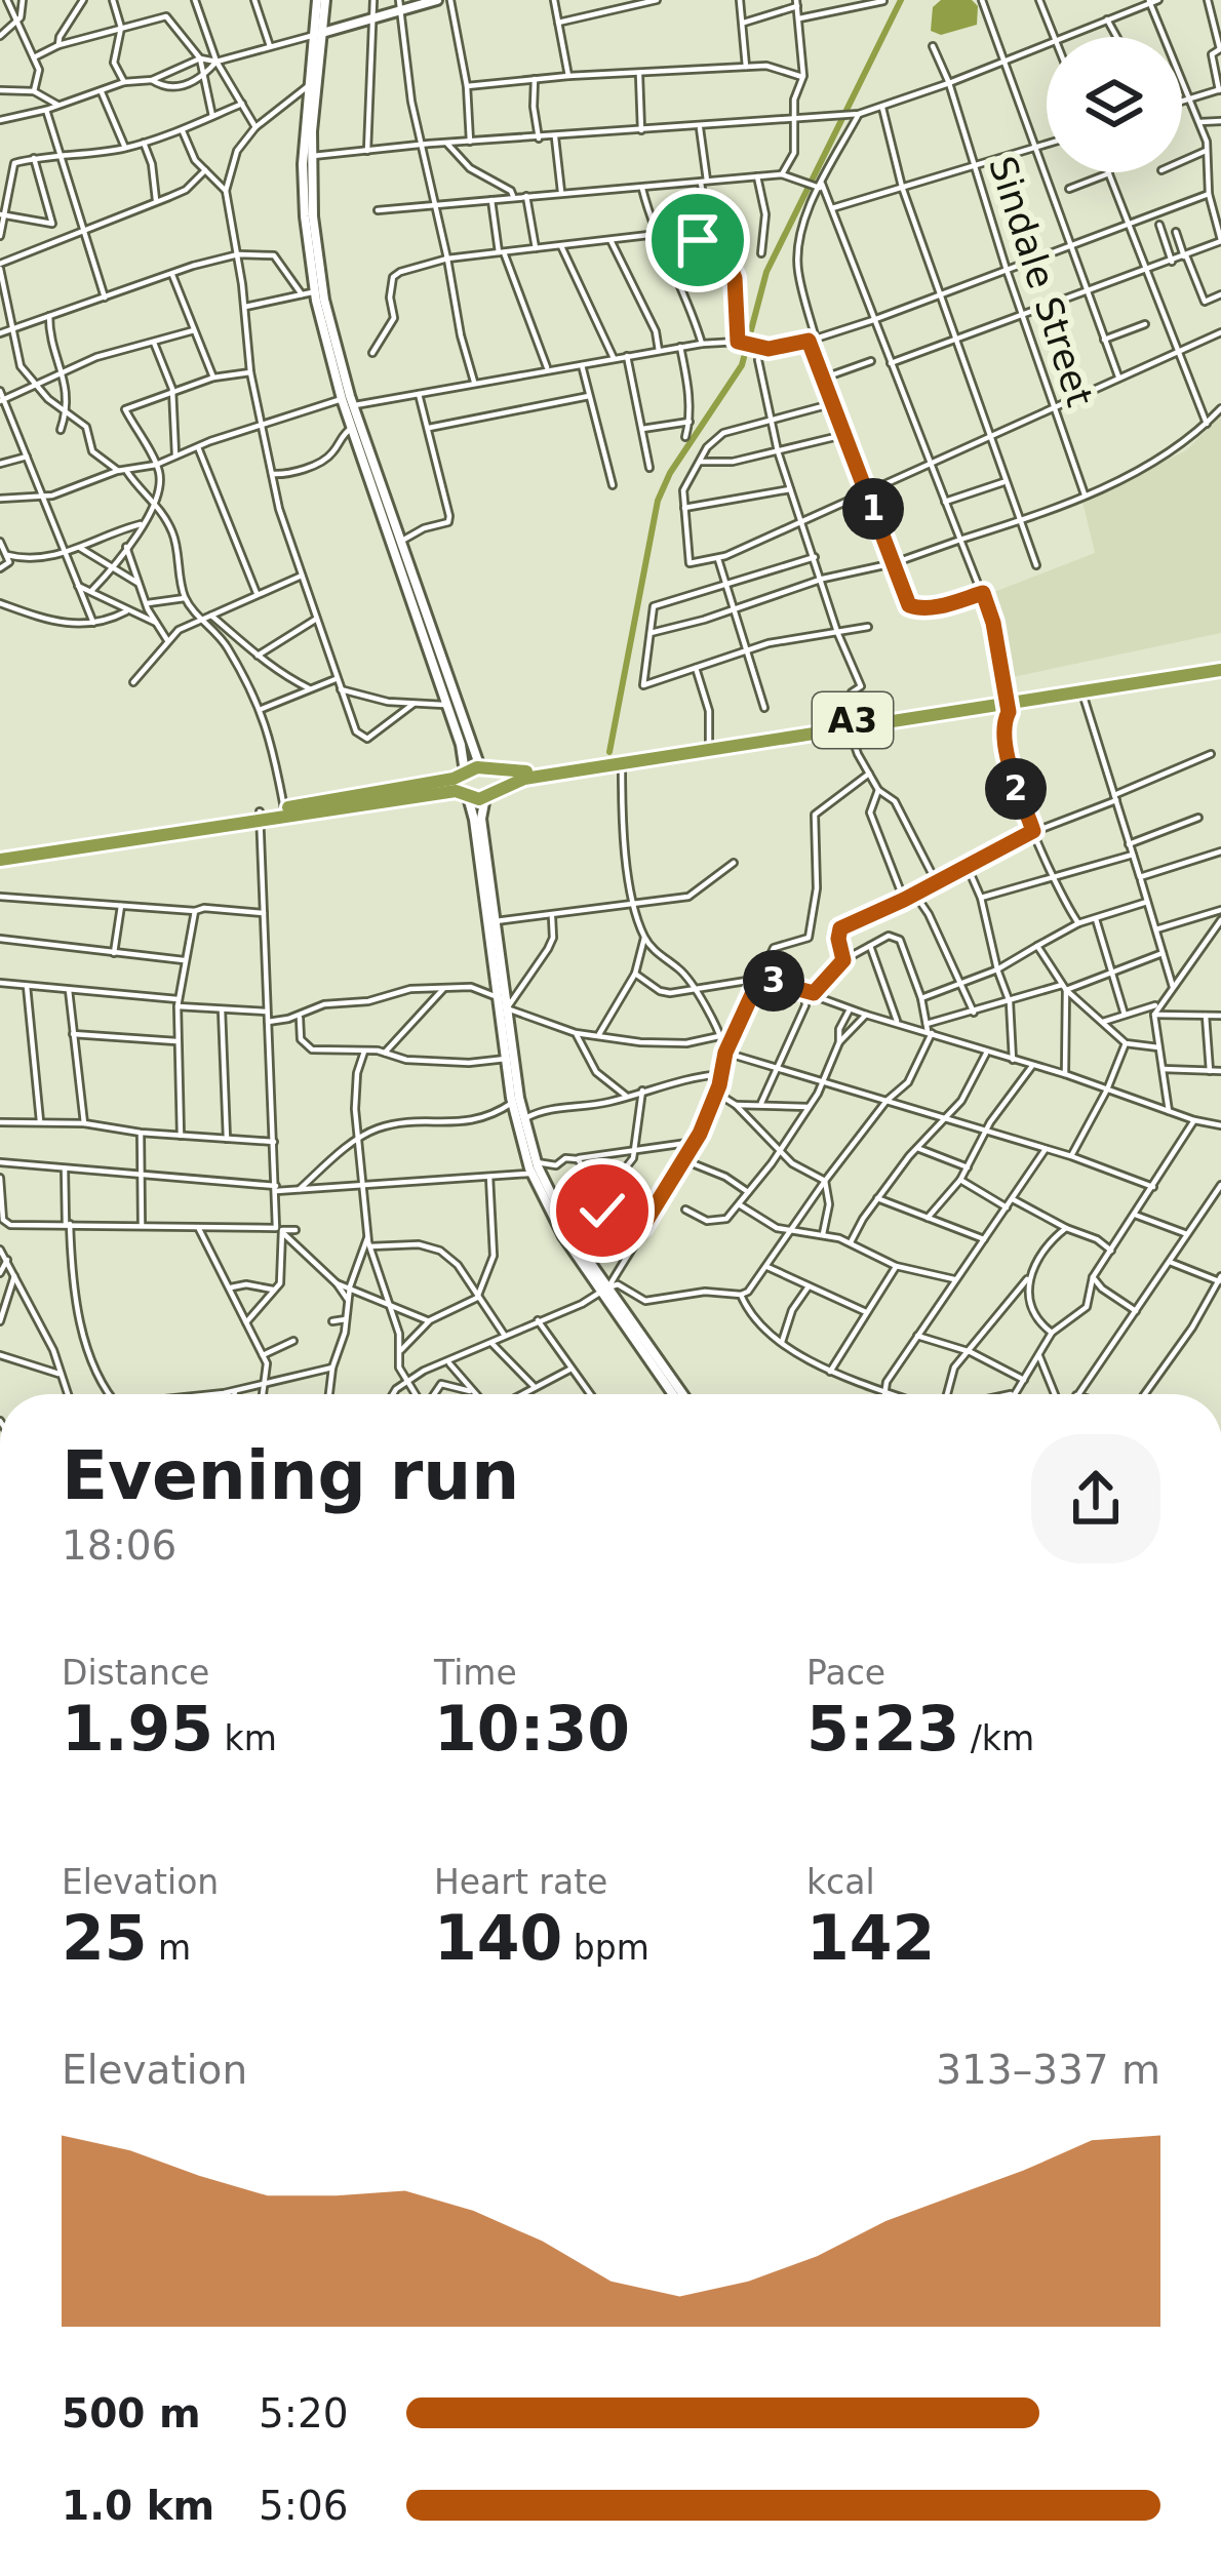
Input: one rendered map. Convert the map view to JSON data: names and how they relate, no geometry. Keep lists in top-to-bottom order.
{
  "streets": {
    "highway": ["A3"],
    "street": ["Sindale Street"]
  },
  "page": {
    "pins": ["1", "2", "3"],
    "heading": ["Evening run", "18:06"],
    "stats": [
      ["Distance", "1.95 km"],
      ["Time", "10:30"],
      ["Pace", "5:23 /km"],
      ["Elevation", "25 m"],
      ["Heart rate", "140 bpm"],
      ["kcal", "142"]
    ],
    "chart": ["Elevation", "313–337 m"],
    "list": [
      {
        "name": "500 m",
        "note": "5:20"
      },
      {
        "name": "1.0 km",
        "note": "5:06"
      }
    ]
  }
}
